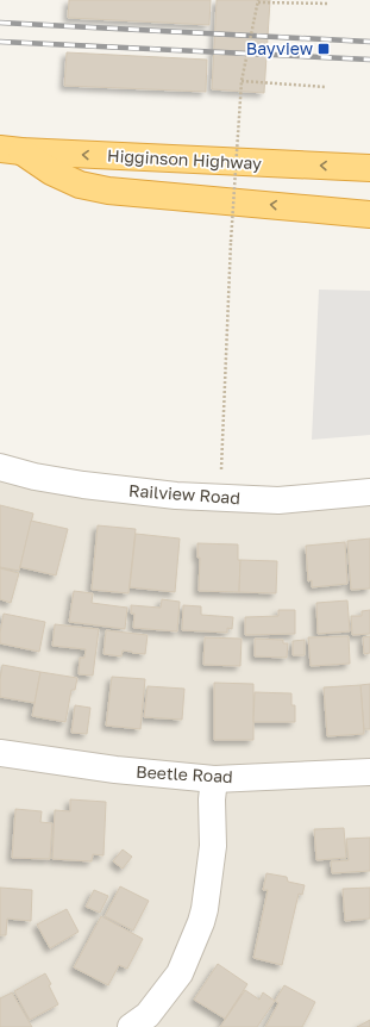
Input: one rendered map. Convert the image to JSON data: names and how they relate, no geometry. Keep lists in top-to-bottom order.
{
  "streets": {
    "highway": ["Higginson Highway"],
    "street": ["Railview Road", "Beetle Road"]
  },
  "places": {
    "transit": ["Bayview"]
  }
}
